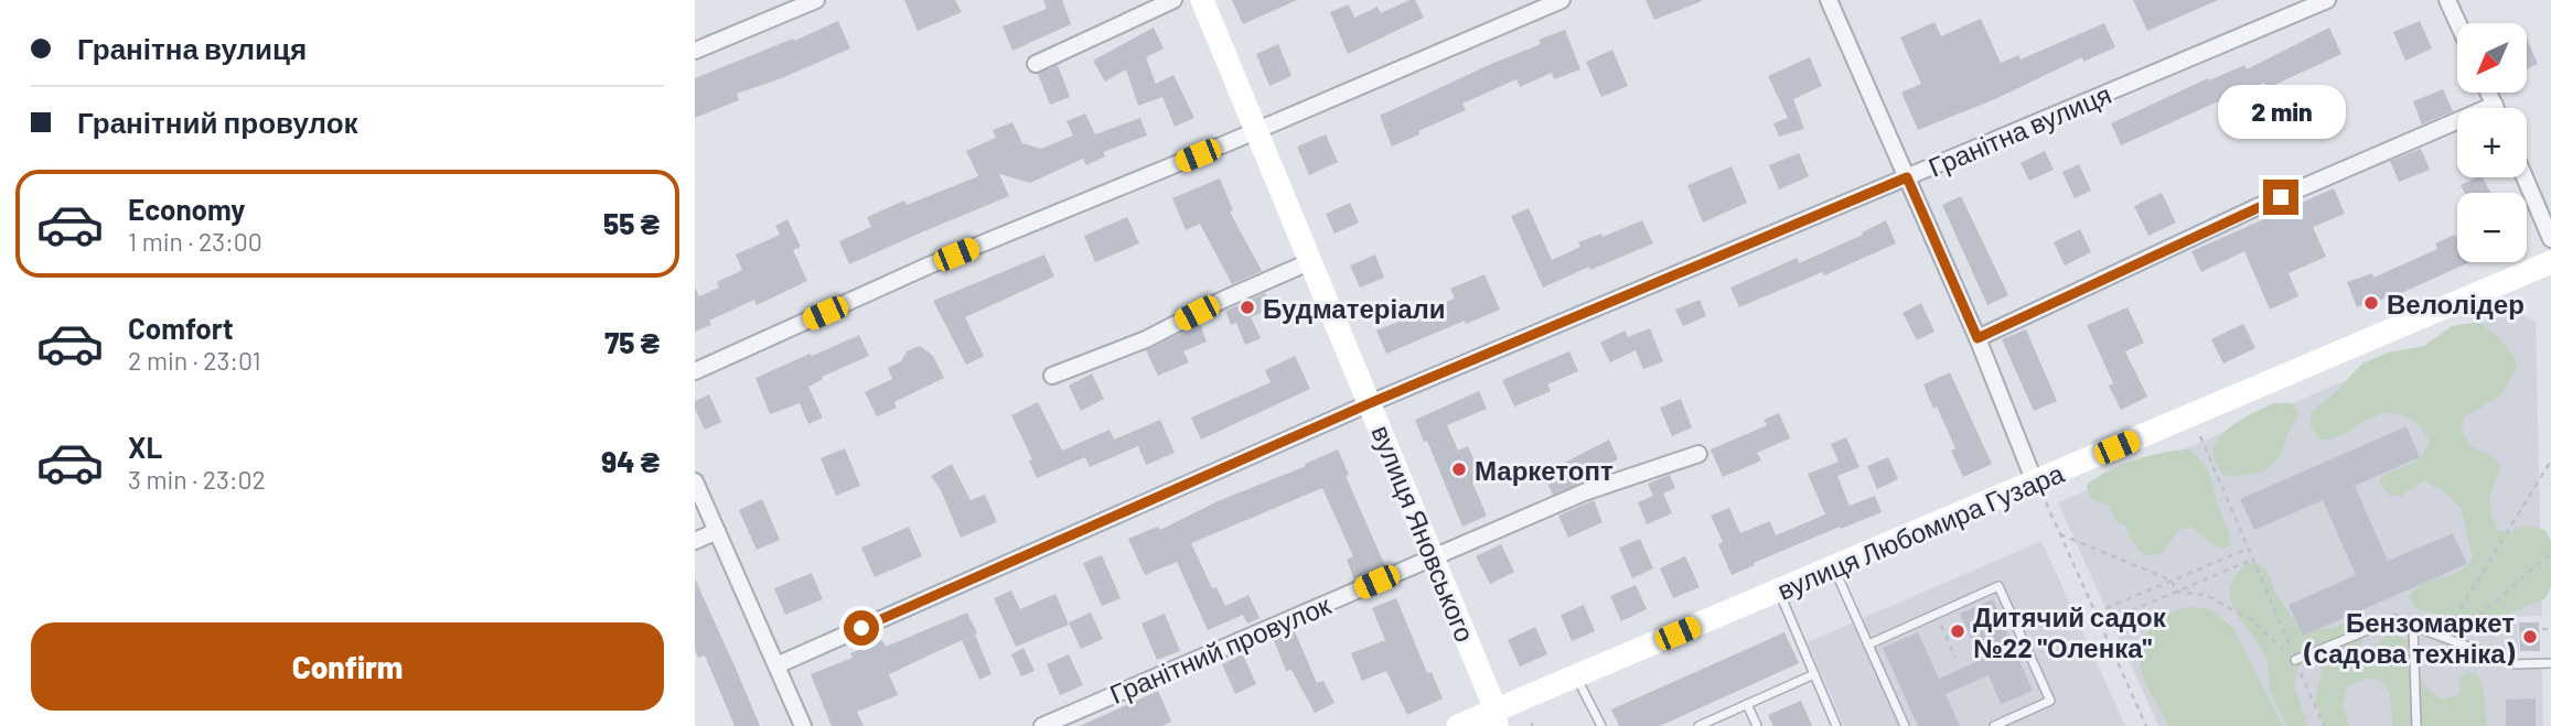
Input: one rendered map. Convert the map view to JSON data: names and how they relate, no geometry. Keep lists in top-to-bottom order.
{
  "streets": {
    "street": [
      "Гранітна вулиця",
      "вулиця Любомира Гузара",
      "вулиця Яновського",
      "Гранітний провулок"
    ]
  },
  "crossings": [
    ["Гранітна вулиця", "вулиця Яновського"],
    ["вулиця Любомира Гузара", "вулиця Яновського"],
    ["вулиця Яновського", "Гранітний провулок"]
  ],
  "places": [
    "Велолідер",
    "Будматеріали",
    "Маркетопт",
    "Дитячий садок №22 \"Оленка\"",
    "Бензомаркет (садова техніка)"
  ],
  "north": "bottom left",
  "page": {
    "banner": ["Гранітна вулиця", "Гранітний провулок"],
    "map_buttons": ["+", "−"],
    "bubble": "2 min",
    "list": [
      {
        "name": "Economy",
        "note": "1 min · 23:00",
        "value": "55 ₴"
      },
      {
        "name": "Comfort",
        "note": "2 min · 23:01",
        "value": "75 ₴"
      },
      {
        "name": "XL",
        "note": "3 min · 23:02",
        "value": "94 ₴"
      }
    ],
    "buttons": "Confirm"
  }
}
